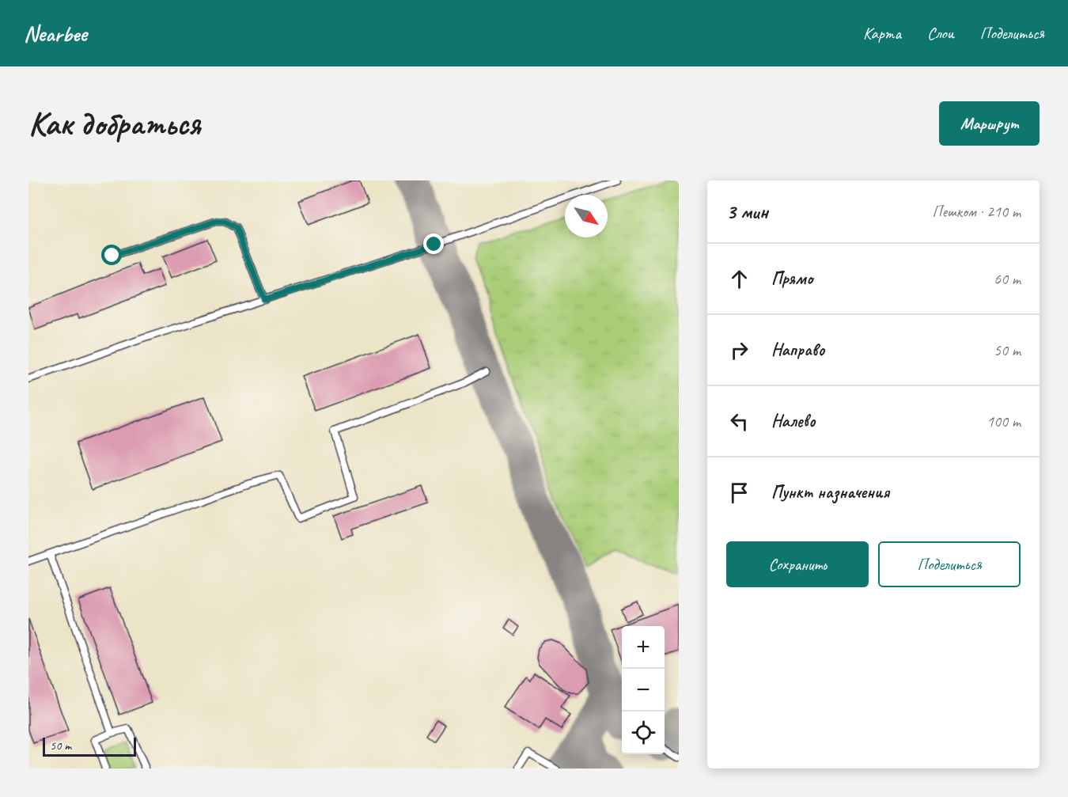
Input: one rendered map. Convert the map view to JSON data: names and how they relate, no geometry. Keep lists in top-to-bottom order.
{
  "scale_bar": "50 m",
  "north": "bottom right",
  "page": {
    "header": "Nearbee",
    "nav": ["Карта", "Слои", "Поделиться"],
    "buttons": [
      "Маршрут",
      ["Сохранить", "Поделиться"]
    ],
    "title": "Как добраться",
    "heading": ["3 мин", "Пешком · 210 m"],
    "list": [
      ["Прямо", "60 m"],
      ["Направо", "50 m"],
      ["Налево", "100 m"],
      "Пункт назначения"
    ],
    "map_buttons": ["+", "−"],
    "scale": "50 m"
  }
}
